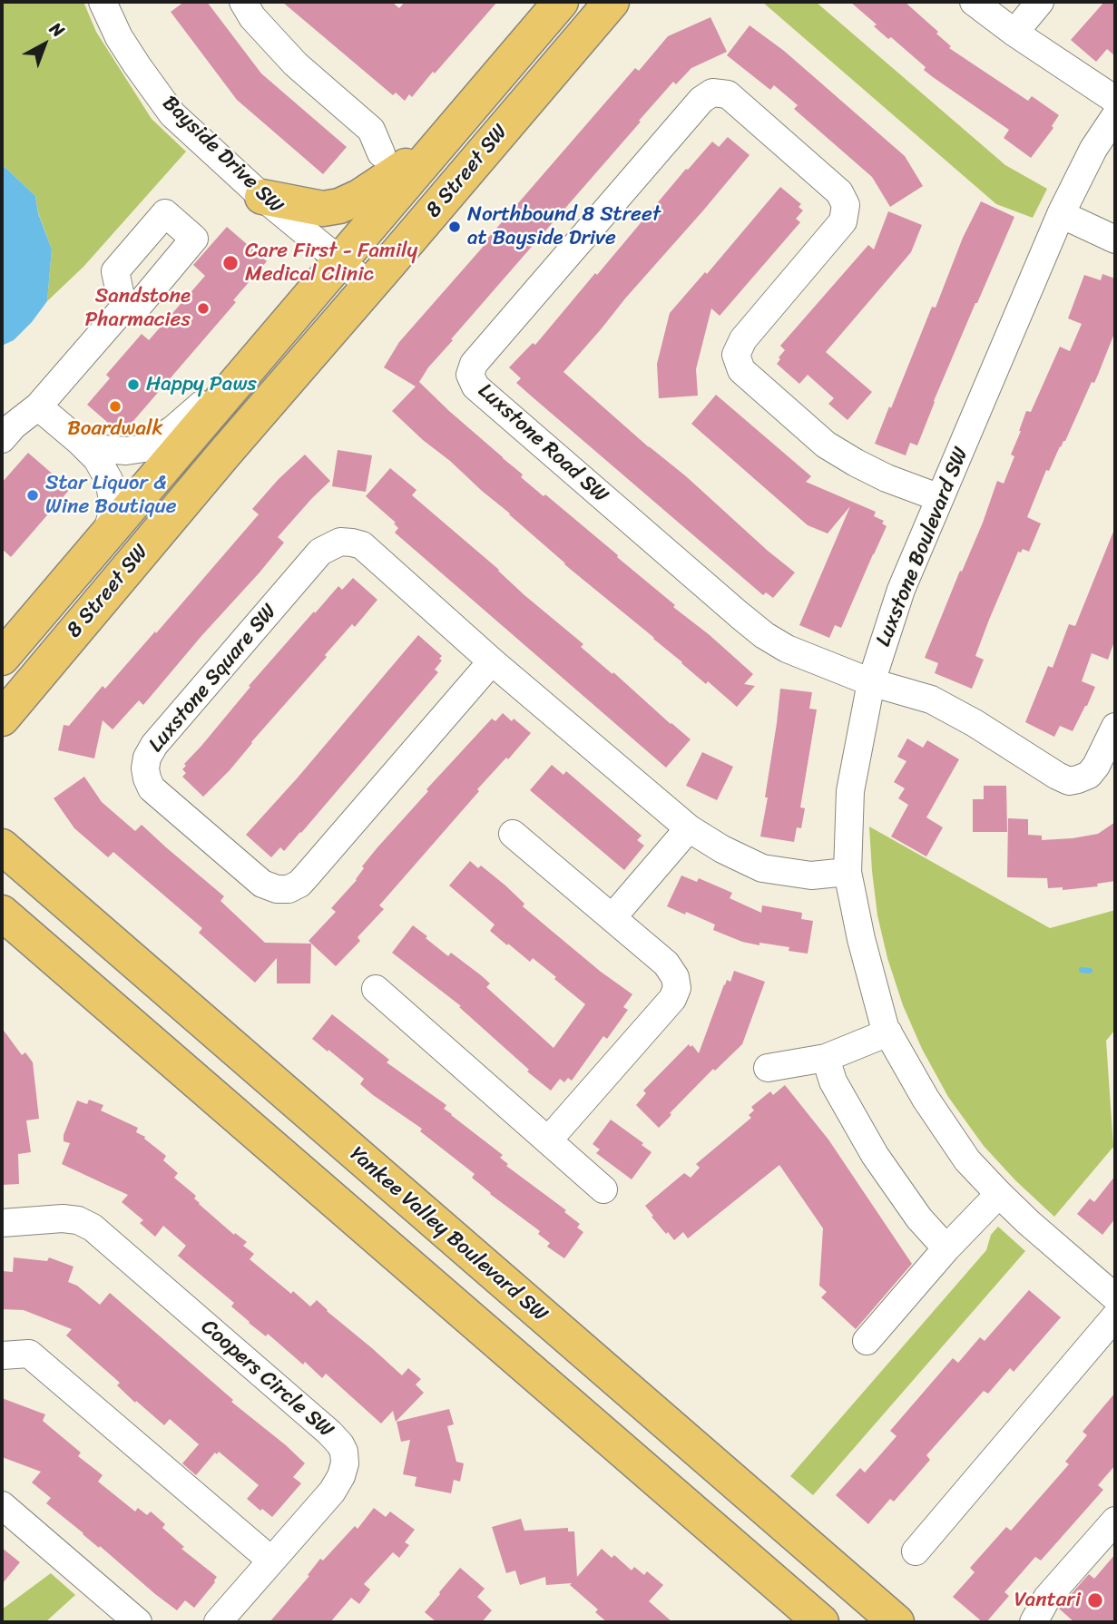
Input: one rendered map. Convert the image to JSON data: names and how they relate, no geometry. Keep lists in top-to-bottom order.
{
  "streets": {
    "main road": ["8 Street SW", "Yankee Valley Boulevard SW"],
    "street": [
      "Bayside Drive SW",
      "Luxstone Road SW",
      "Luxstone Boulevard SW",
      "Luxstone Square SW",
      "Coopers Circle SW"
    ]
  },
  "crossings": [
    ["Bayside Drive SW", "8 Street SW"],
    ["Luxstone Road SW", "Luxstone Boulevard SW"],
    ["Luxstone Boulevard SW", "Luxstone Square SW"]
  ],
  "places": [
    "Northbound 8 Street at Bayside Drive",
    "Care First - Family Medical Clinic",
    "Sandstone Pharmacies",
    "Happy Paws",
    "Boardwalk",
    "Star Liquor & Wine Boutique",
    "Vantari"
  ],
  "north": "top right"
}
